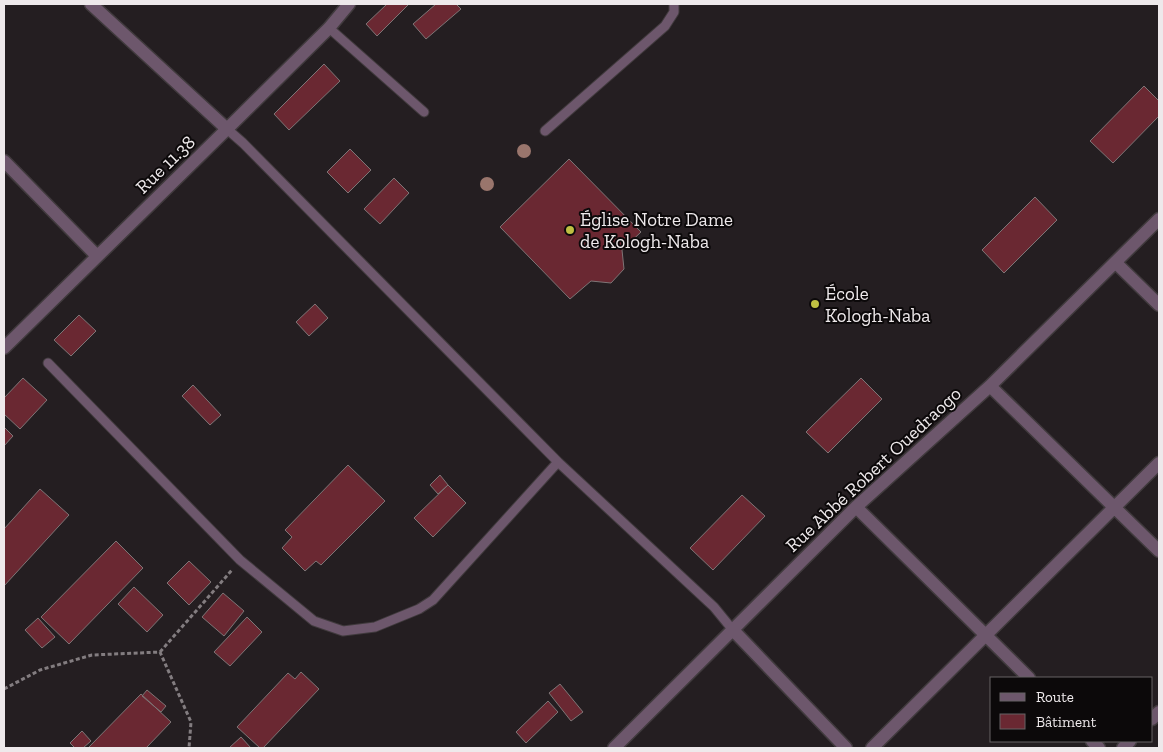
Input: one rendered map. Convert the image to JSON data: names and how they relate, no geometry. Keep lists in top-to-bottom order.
{
  "streets": {
    "street": ["Rue 11.38", "Rue Abbé Robert Ouedraogo"]
  },
  "places": ["Église Notre Dame de Kologh-Naba", "École Kologh-Naba"],
  "legend": ["Route", "Bâtiment"]
}
